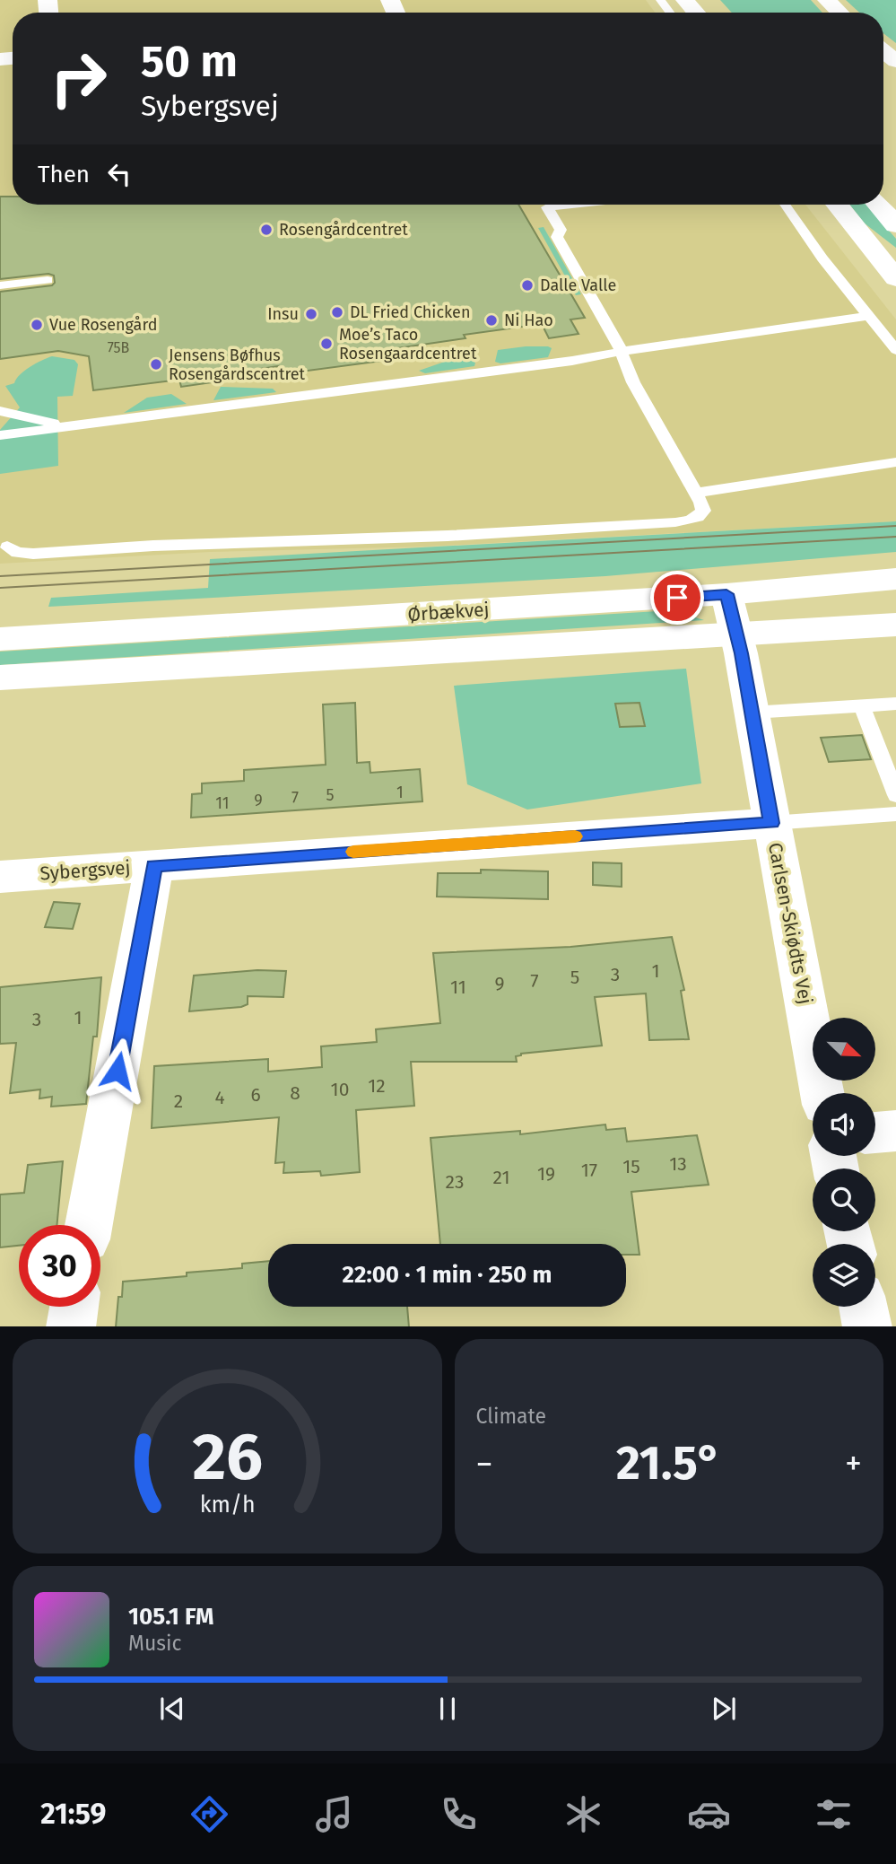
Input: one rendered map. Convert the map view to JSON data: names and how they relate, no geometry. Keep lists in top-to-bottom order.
{
  "streets": {
    "main road": ["Ørbækvej", "Sybergsvej", "Carlsen-Skiødts Vej"]
  },
  "crossings": [
    ["Ørbækvej", "Carlsen-Skiødts Vej"],
    ["Sybergsvej", "Carlsen-Skiødts Vej"]
  ],
  "places": [
    "Rosengårdcentret",
    "Dalle Valle",
    "DL Fried Chicken",
    "Insu",
    "Ni Hao",
    "Vue Rosengård",
    "Moe’s Taco Rosengaardcentret",
    "Jensens Bøfhus Rosengårdscentret"
  ],
  "house_numbers": [
    "75B",
    "1",
    "5",
    "7",
    "9",
    "11",
    "1",
    "3",
    "5",
    "7",
    "9",
    "11",
    "1",
    "3",
    "12",
    "10",
    "8",
    "6",
    "4",
    "2",
    "13",
    "15",
    "17",
    "19",
    "21",
    "23"
  ],
  "north": "bottom right",
  "page": {
    "turn": ["50 m", "Sybergsvej"],
    "then": "Then",
    "limit": "30",
    "trip": "22:00 · 1 min · 250 m",
    "tile": "Climate",
    "heat": ["−", "21.5°", "+"],
    "song": ["105.1 FM", "Music"],
    "tabs": "21:59",
    "gauge": ["26", "km/h"]
  }
}
